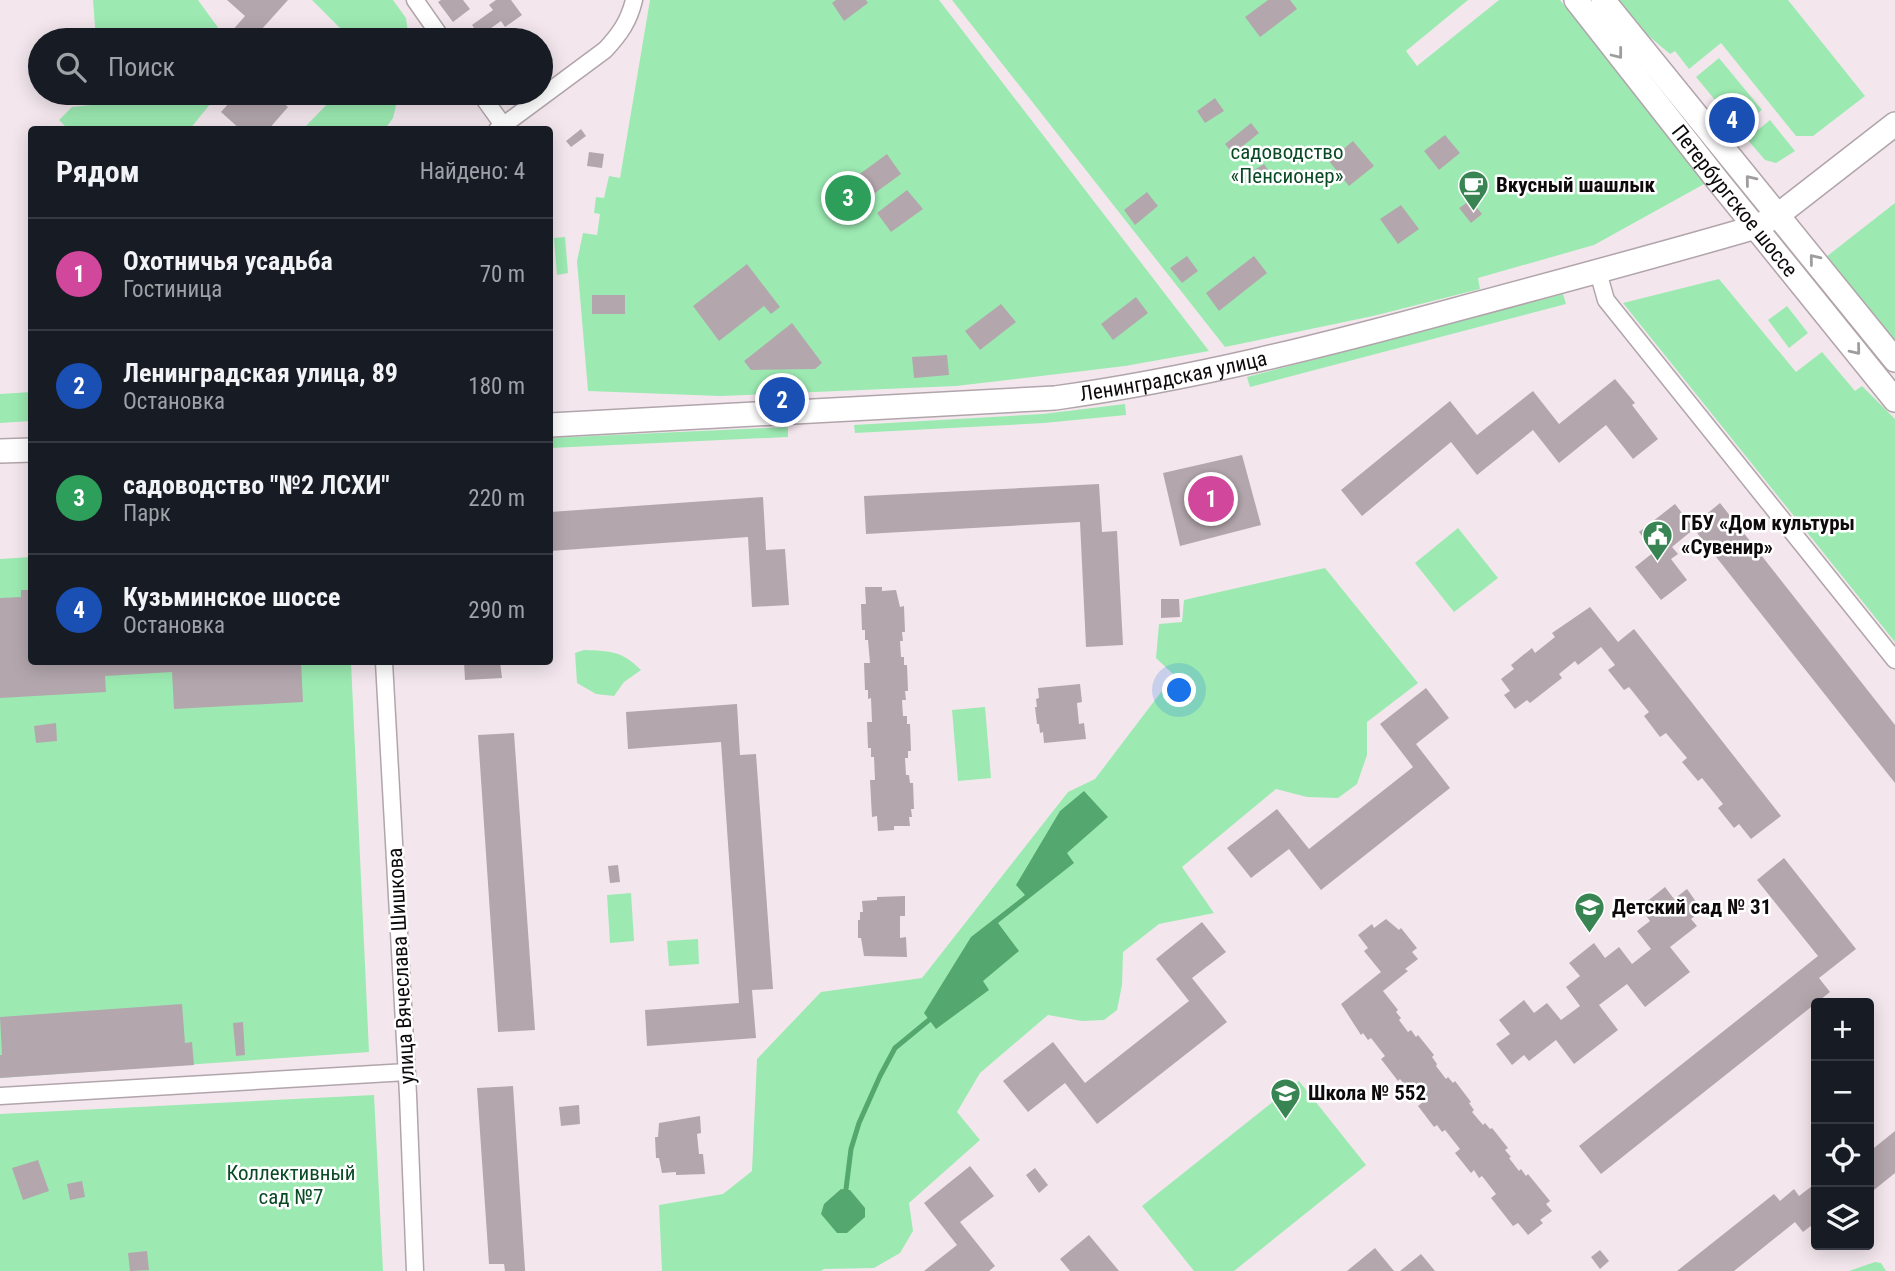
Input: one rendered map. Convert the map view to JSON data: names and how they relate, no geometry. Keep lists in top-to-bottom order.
{
  "streets": {
    "street": ["Петербургское шоссе", "Ленинградская улица", "улица Вячеслава Шишкова"]
  },
  "crossings": [
    ["Петербургское шоссе", "Ленинградская улица"]
  ],
  "parks": ["садоводство «Пенсионер»", "Коллективный сад №7"],
  "places": {
    "cafe": ["Вкусный шашлык"],
    "public building": ["ГБУ «Дом культуры «Сувенир»"],
    "school or university": ["Детский сад № 31", "Школа № 552"]
  },
  "page": {
    "search": "Поиск",
    "pins": [
      "4",
      "3",
      "2",
      "1"
    ],
    "heading": ["Рядом", "Найдено: 4"],
    "list": [
      {
        "mark": "1",
        "name": "Охотничья усадьба",
        "note": "Гостиница",
        "value": "70 m"
      },
      {
        "mark": "2",
        "name": "Ленинградская улица, 89",
        "note": "Остановка",
        "value": "180 m"
      },
      {
        "mark": "3",
        "name": "садоводство \"№2 ЛСХИ\"",
        "note": "Парк",
        "value": "220 m"
      },
      {
        "mark": "4",
        "name": "Кузьминское шоссе",
        "note": "Остановка",
        "value": "290 m"
      }
    ],
    "map_buttons": ["+", "−"]
  }
}
